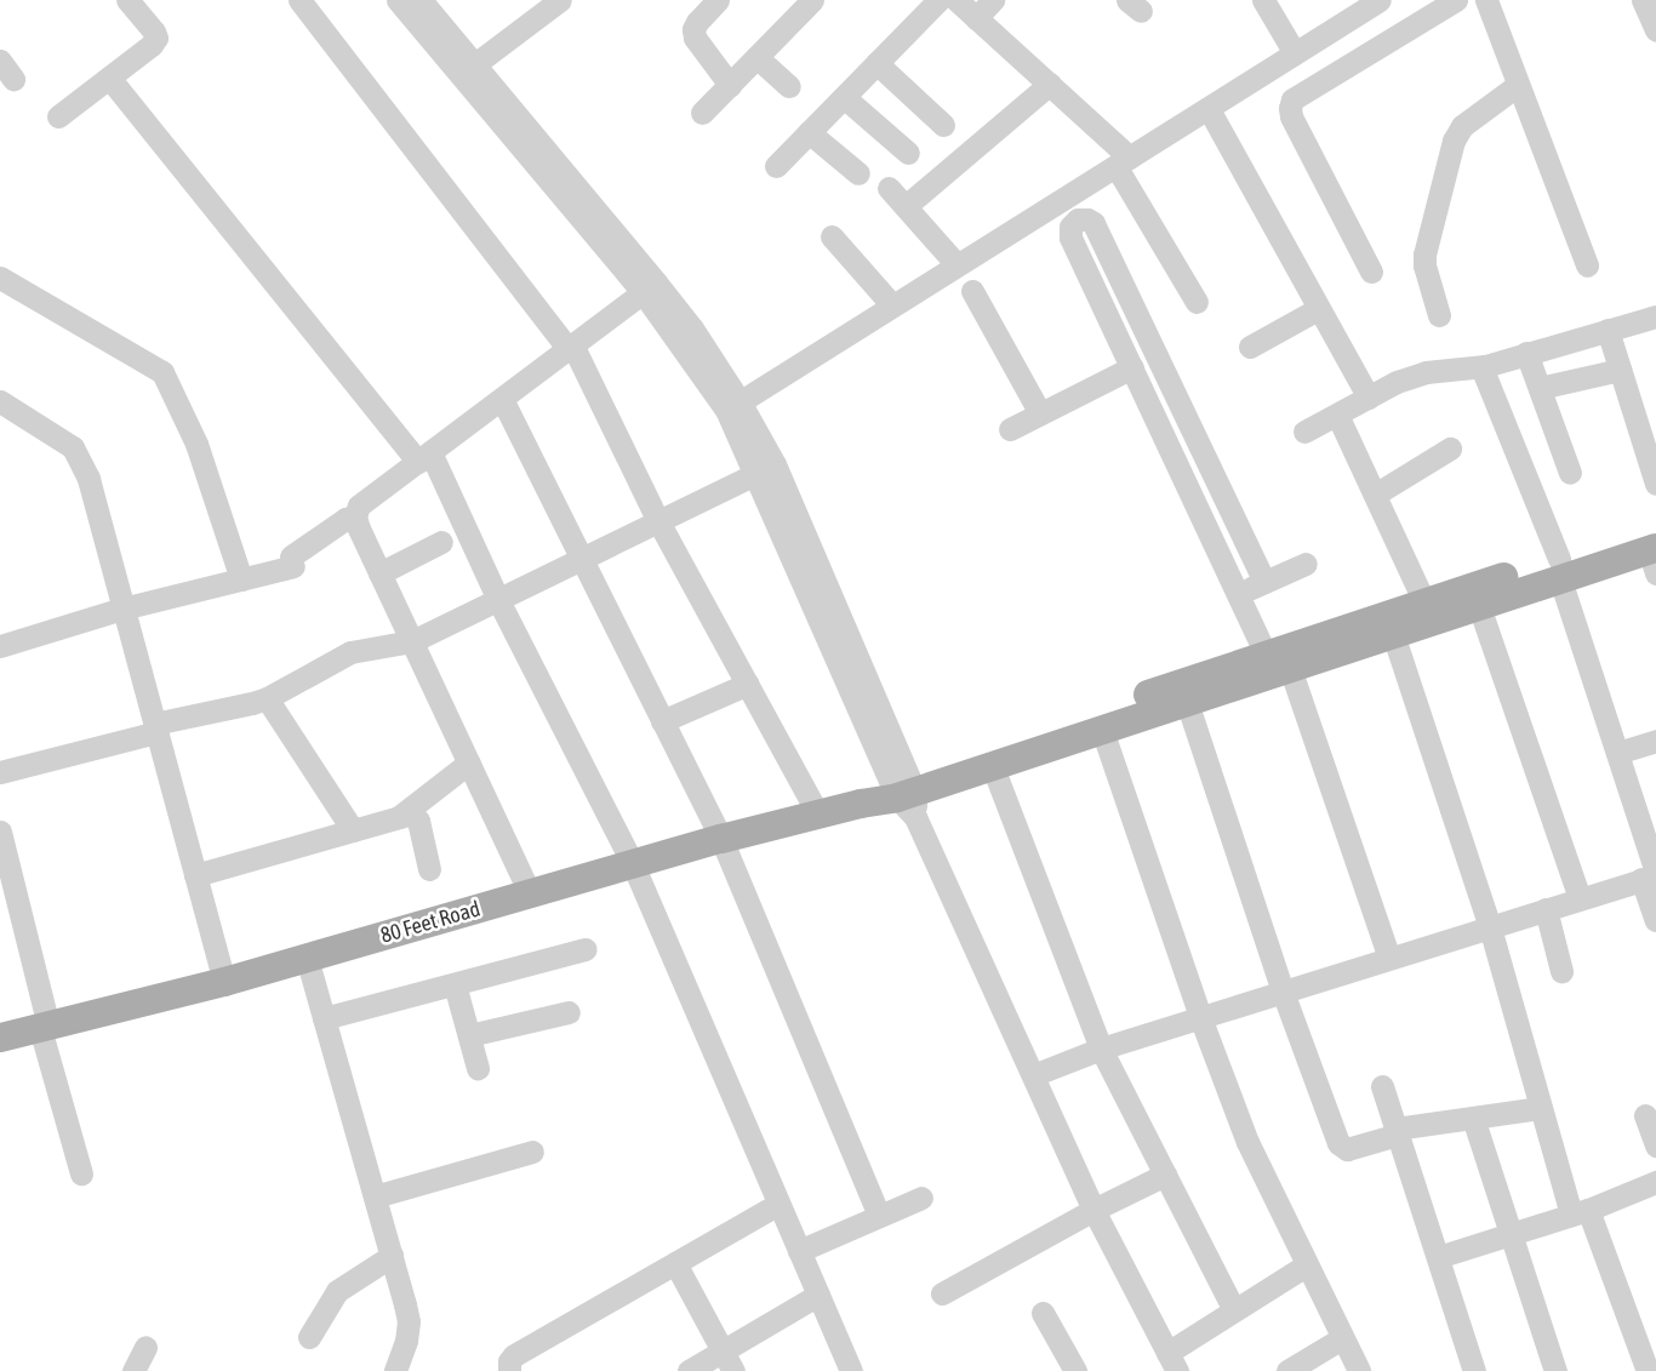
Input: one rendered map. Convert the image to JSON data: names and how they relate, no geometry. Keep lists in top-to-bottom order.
{
  "streets": {
    "main road": ["80 Feet Road"]
  }
}
